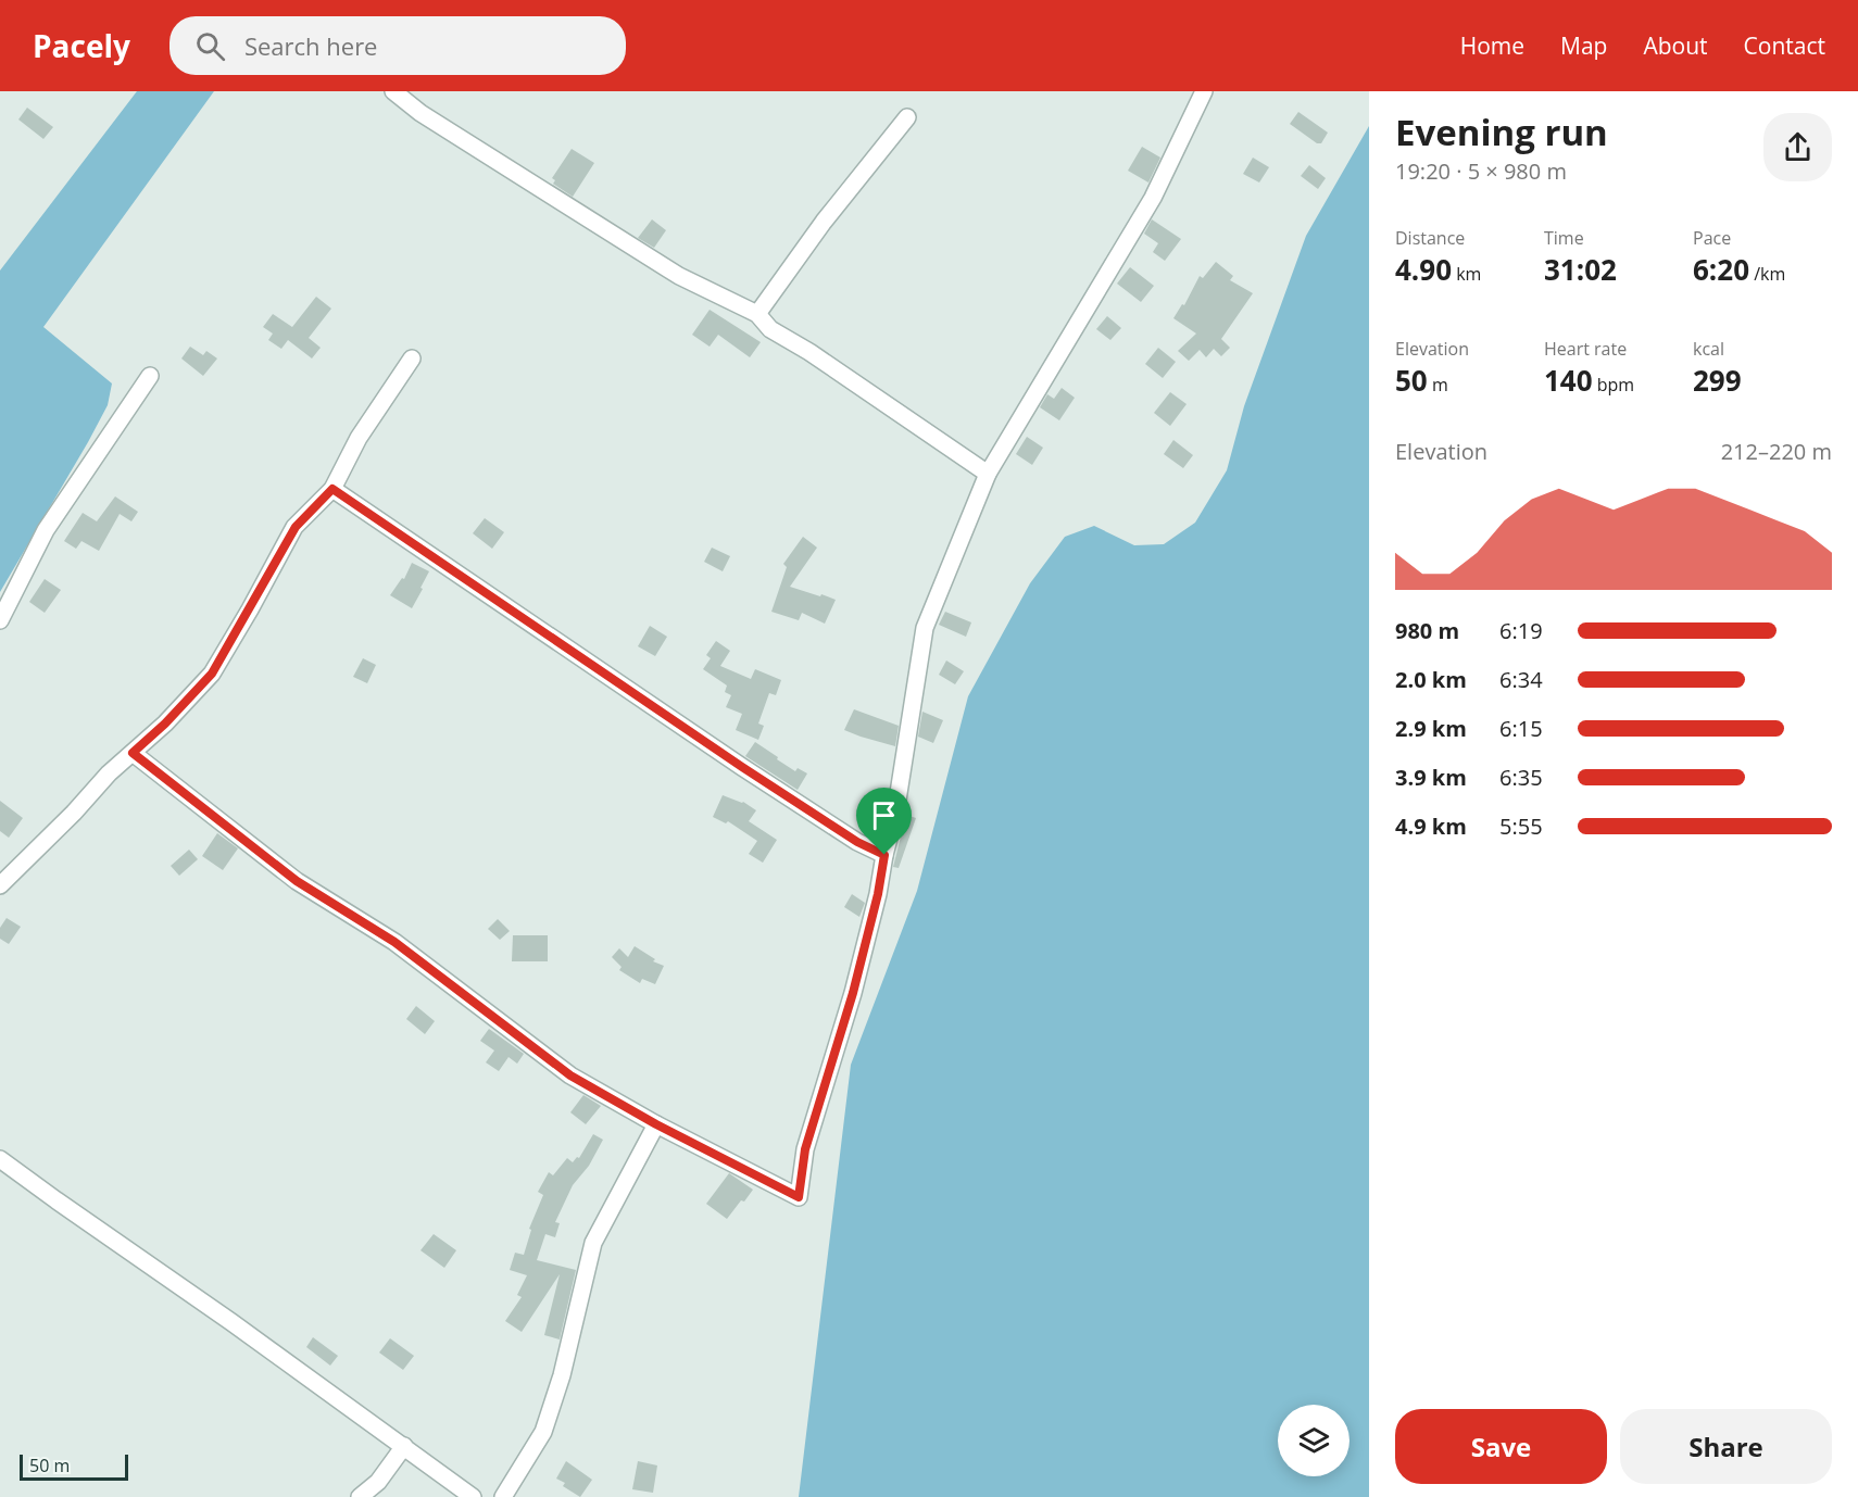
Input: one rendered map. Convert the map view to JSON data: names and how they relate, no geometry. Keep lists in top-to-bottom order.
{
  "scale_bar": "50 m",
  "page": {
    "header": "Pacely",
    "search": "Search here",
    "nav": [
      "Home",
      "Map",
      "About",
      "Contact"
    ],
    "heading": ["Evening run", "19:20 · 5 × 980 m"],
    "stats": [
      ["Distance", "4.90 km"],
      ["Time", "31:02"],
      ["Pace", "6:20 /km"],
      ["Elevation", "50 m"],
      ["Heart rate", "140 bpm"],
      ["kcal", "299"]
    ],
    "chart": ["Elevation", "212–220 m"],
    "list": [
      {
        "name": "980 m",
        "note": "6:19"
      },
      {
        "name": "2.0 km",
        "note": "6:34"
      },
      {
        "name": "2.9 km",
        "note": "6:15"
      },
      {
        "name": "3.9 km",
        "note": "6:35"
      },
      {
        "name": "4.9 km",
        "note": "5:55"
      }
    ],
    "buttons": ["Save", "Share"],
    "scale": "50 m"
  }
}
